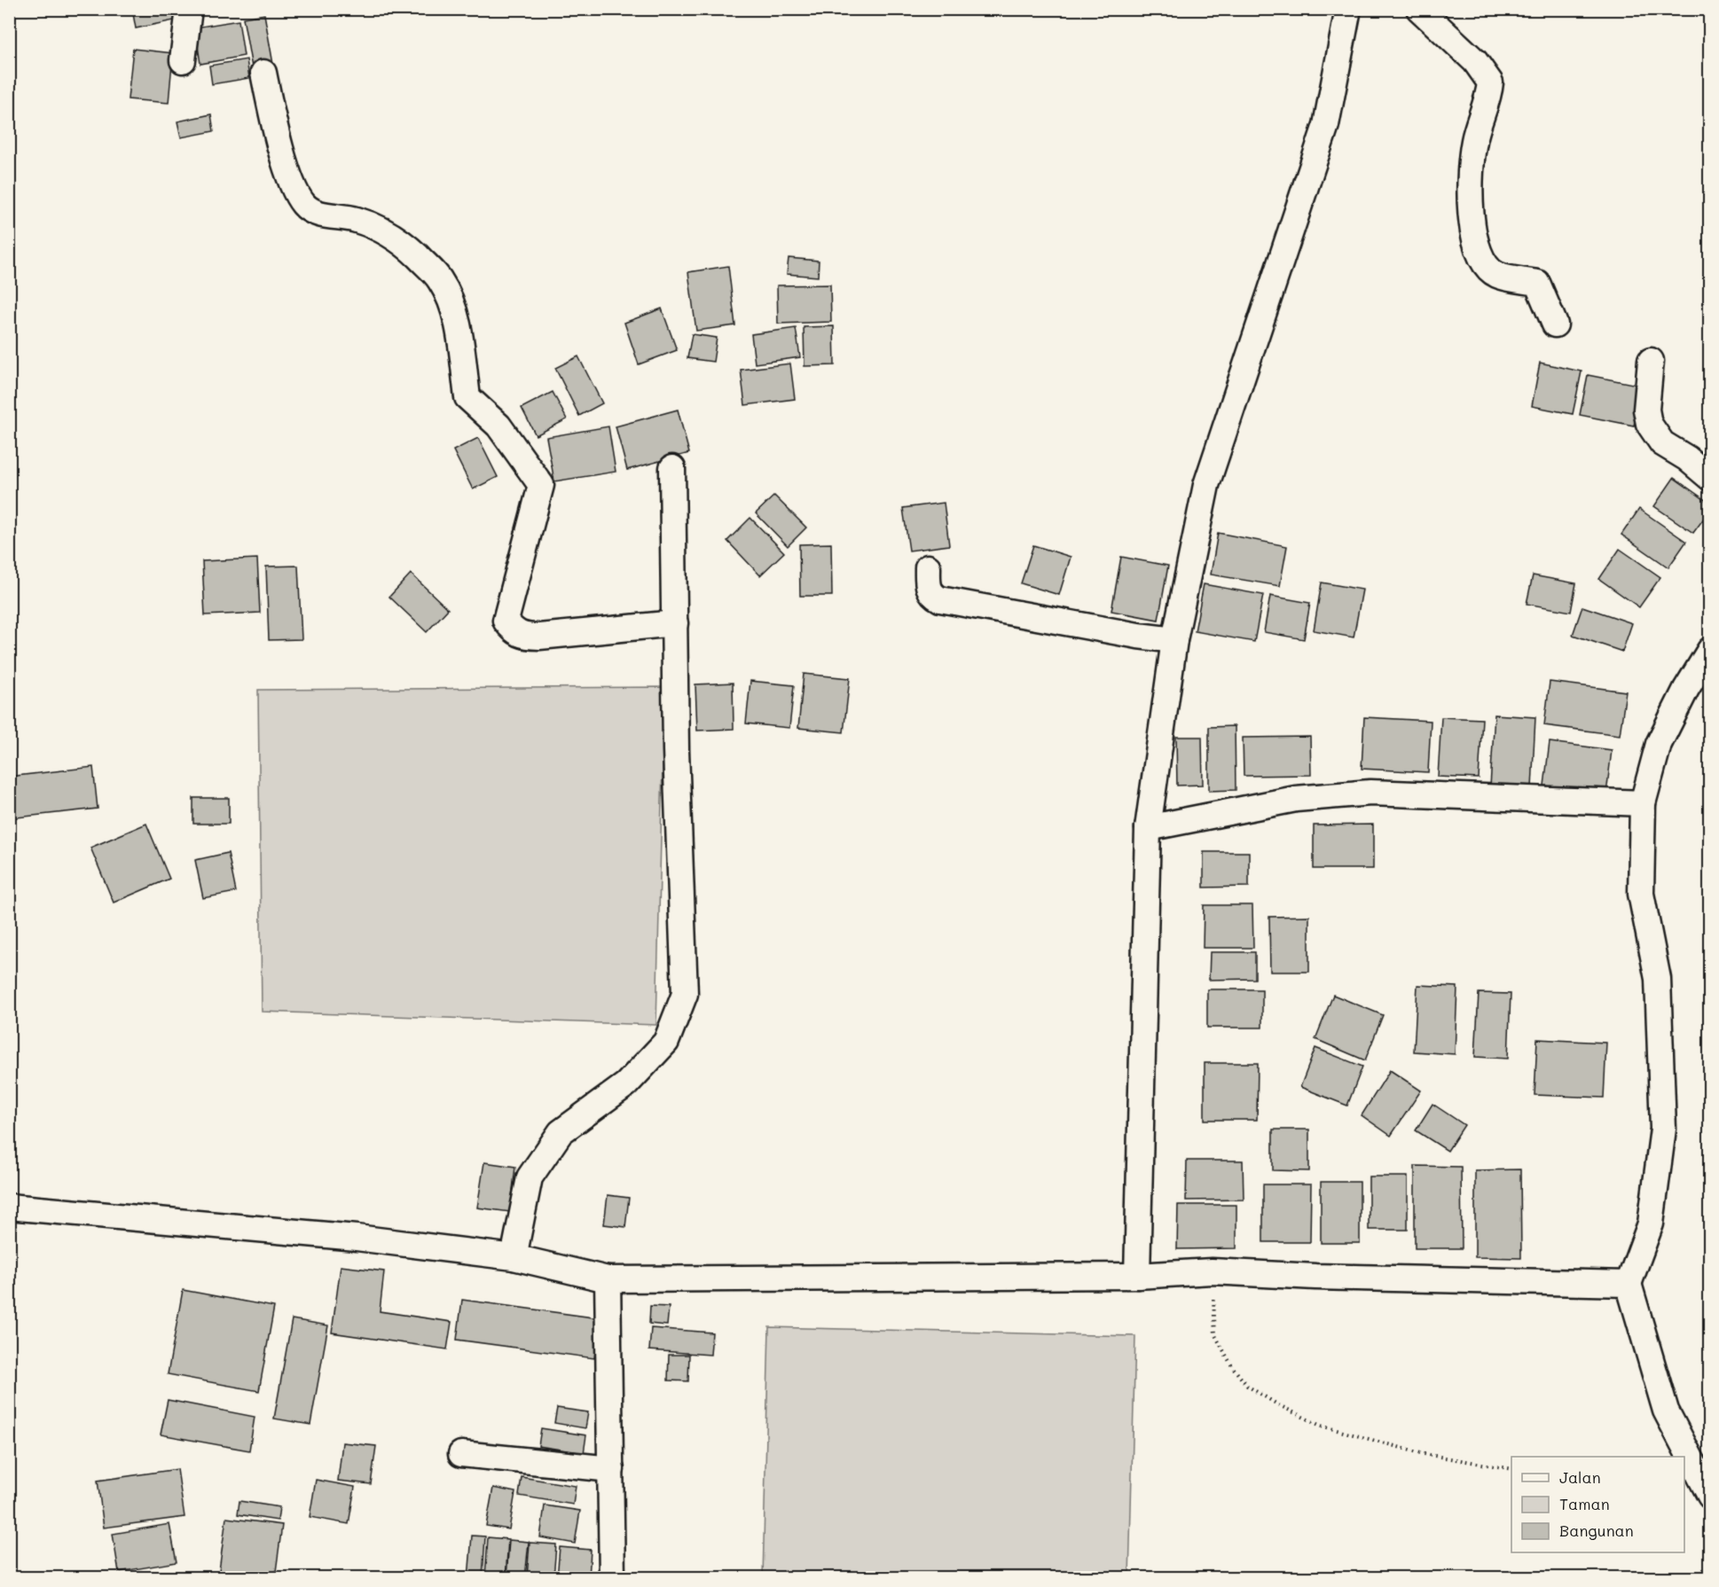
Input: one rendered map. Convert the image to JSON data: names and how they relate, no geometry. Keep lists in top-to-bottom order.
{
  "legend": ["Jalan", "Taman", "Bangunan"]
}
